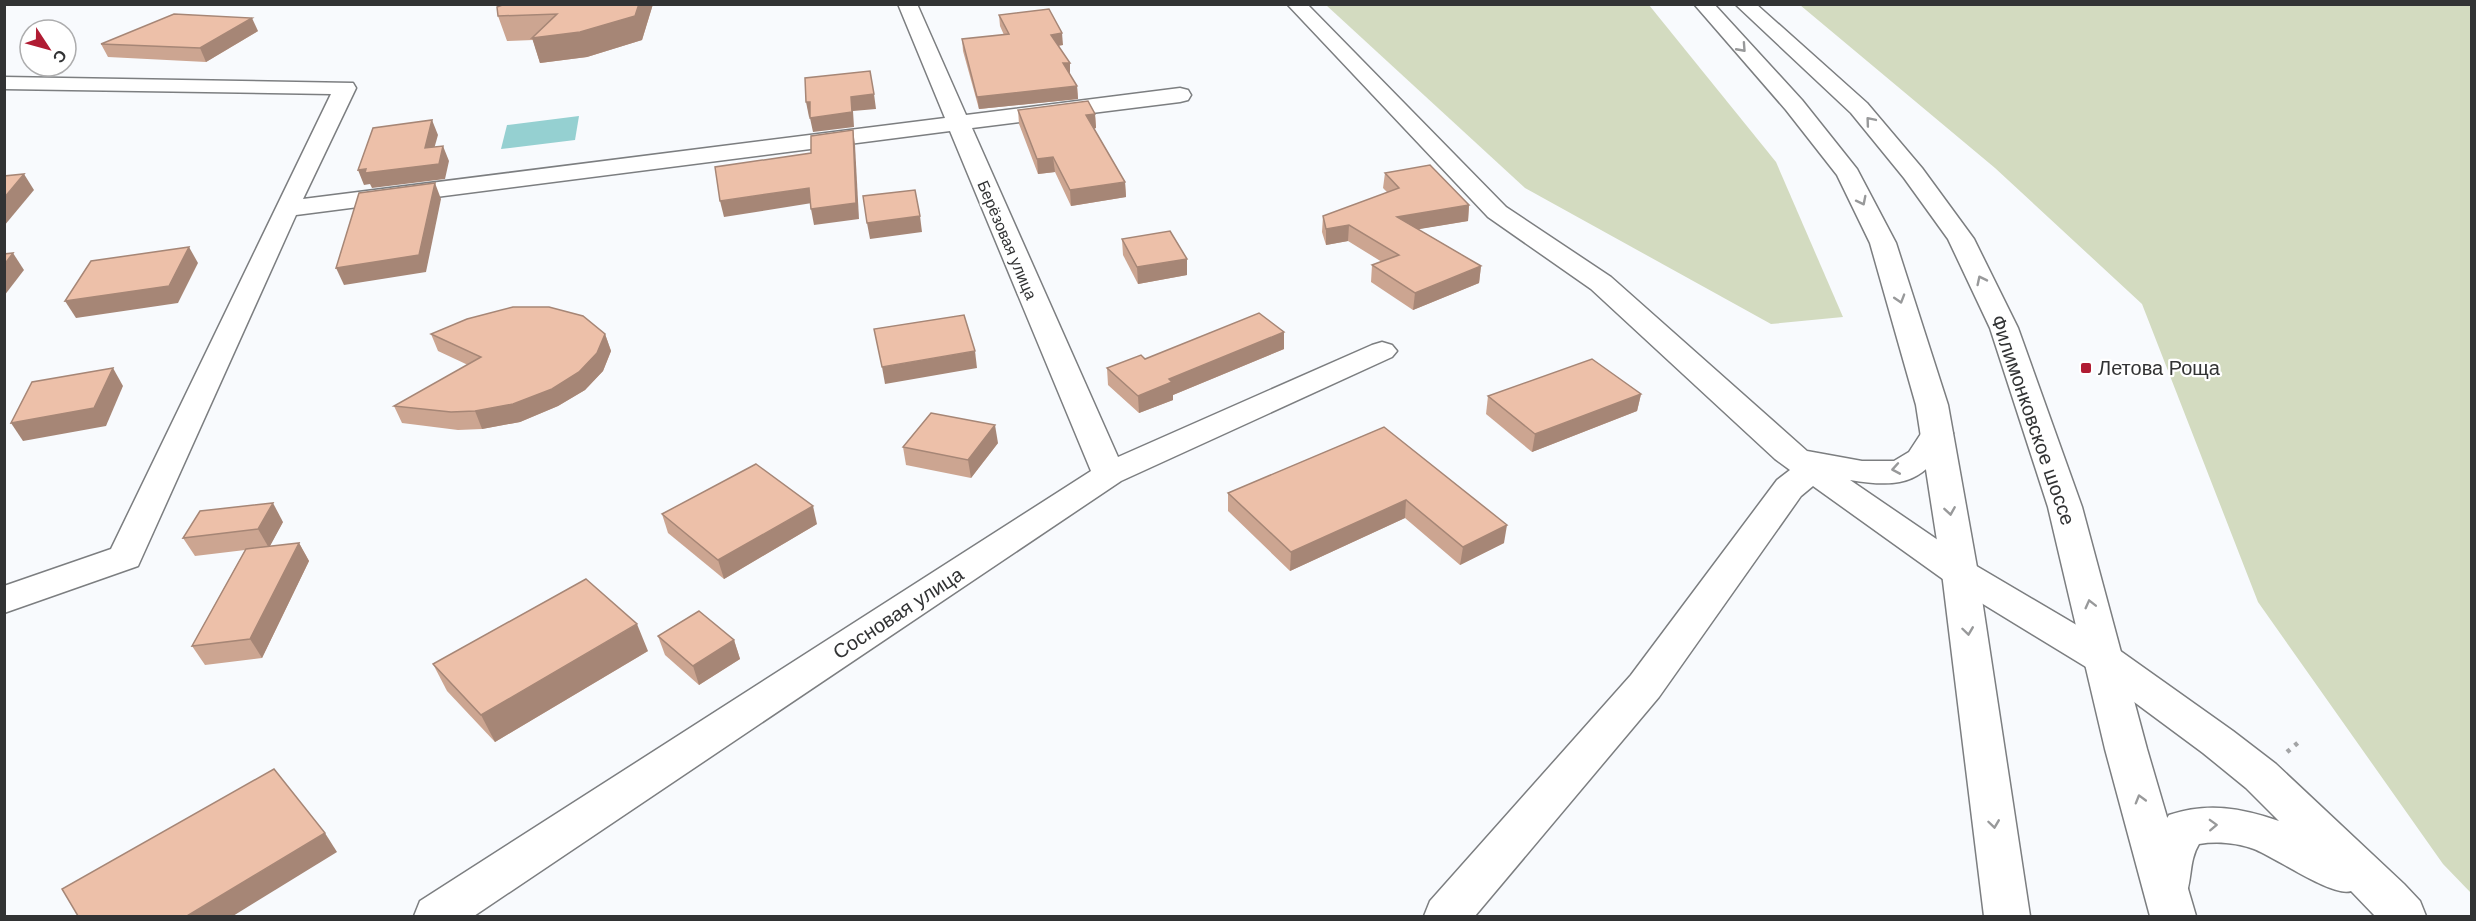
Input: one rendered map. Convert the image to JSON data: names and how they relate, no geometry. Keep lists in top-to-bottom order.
{
  "streets": {
    "main road": ["Берёзовая улица", "Филимонковское шоссе", "Сосновая улица"]
  },
  "crossings": [
    ["Берёзовая улица", "Сосновая улица"]
  ],
  "places": {
    "transit": ["Летова Роща"]
  },
  "north": "bottom right"
}
